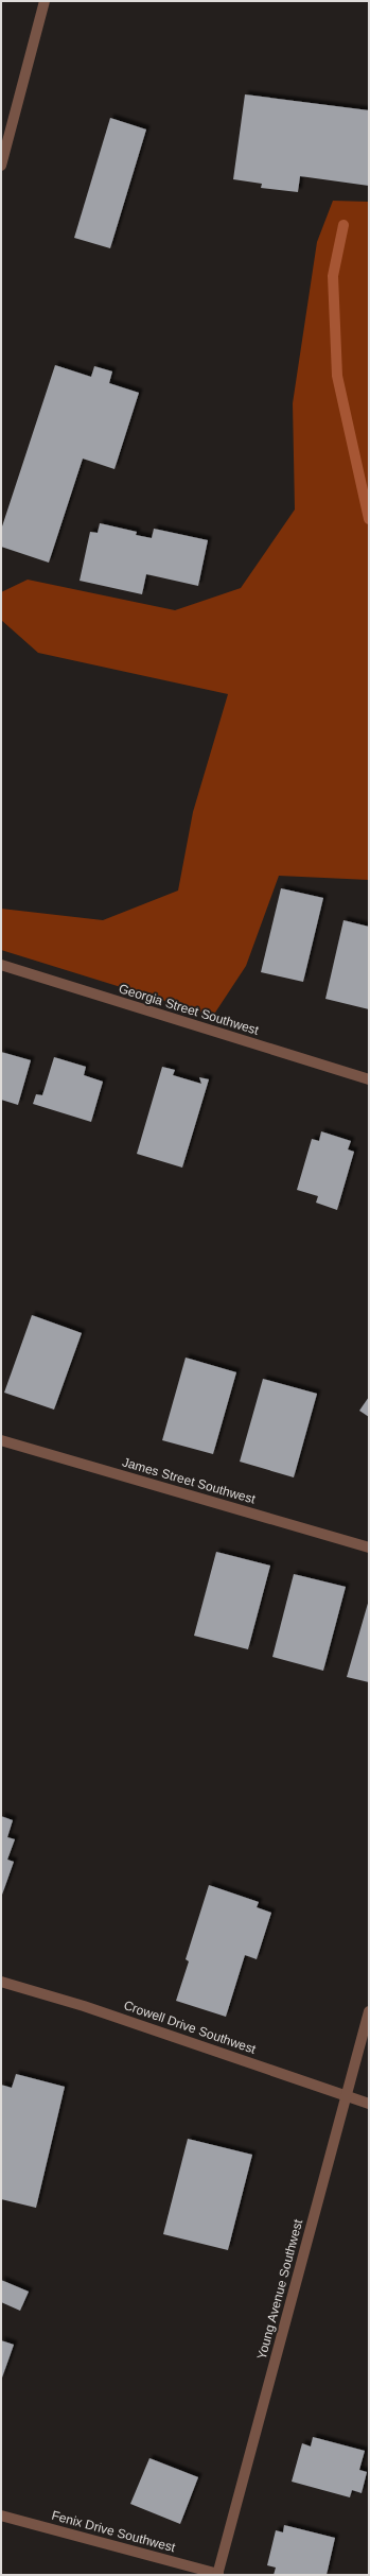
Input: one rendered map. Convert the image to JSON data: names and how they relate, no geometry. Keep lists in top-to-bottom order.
{
  "streets": {
    "street": [
      "Georgia Street Southwest",
      "James Street Southwest",
      "Crowell Drive Southwest",
      "Young Avenue Southwest",
      "Fenix Drive Southwest"
    ]
  },
  "crossings": [
    ["Crowell Drive Southwest", "Young Avenue Southwest"],
    ["Young Avenue Southwest", "Fenix Drive Southwest"]
  ]
}
